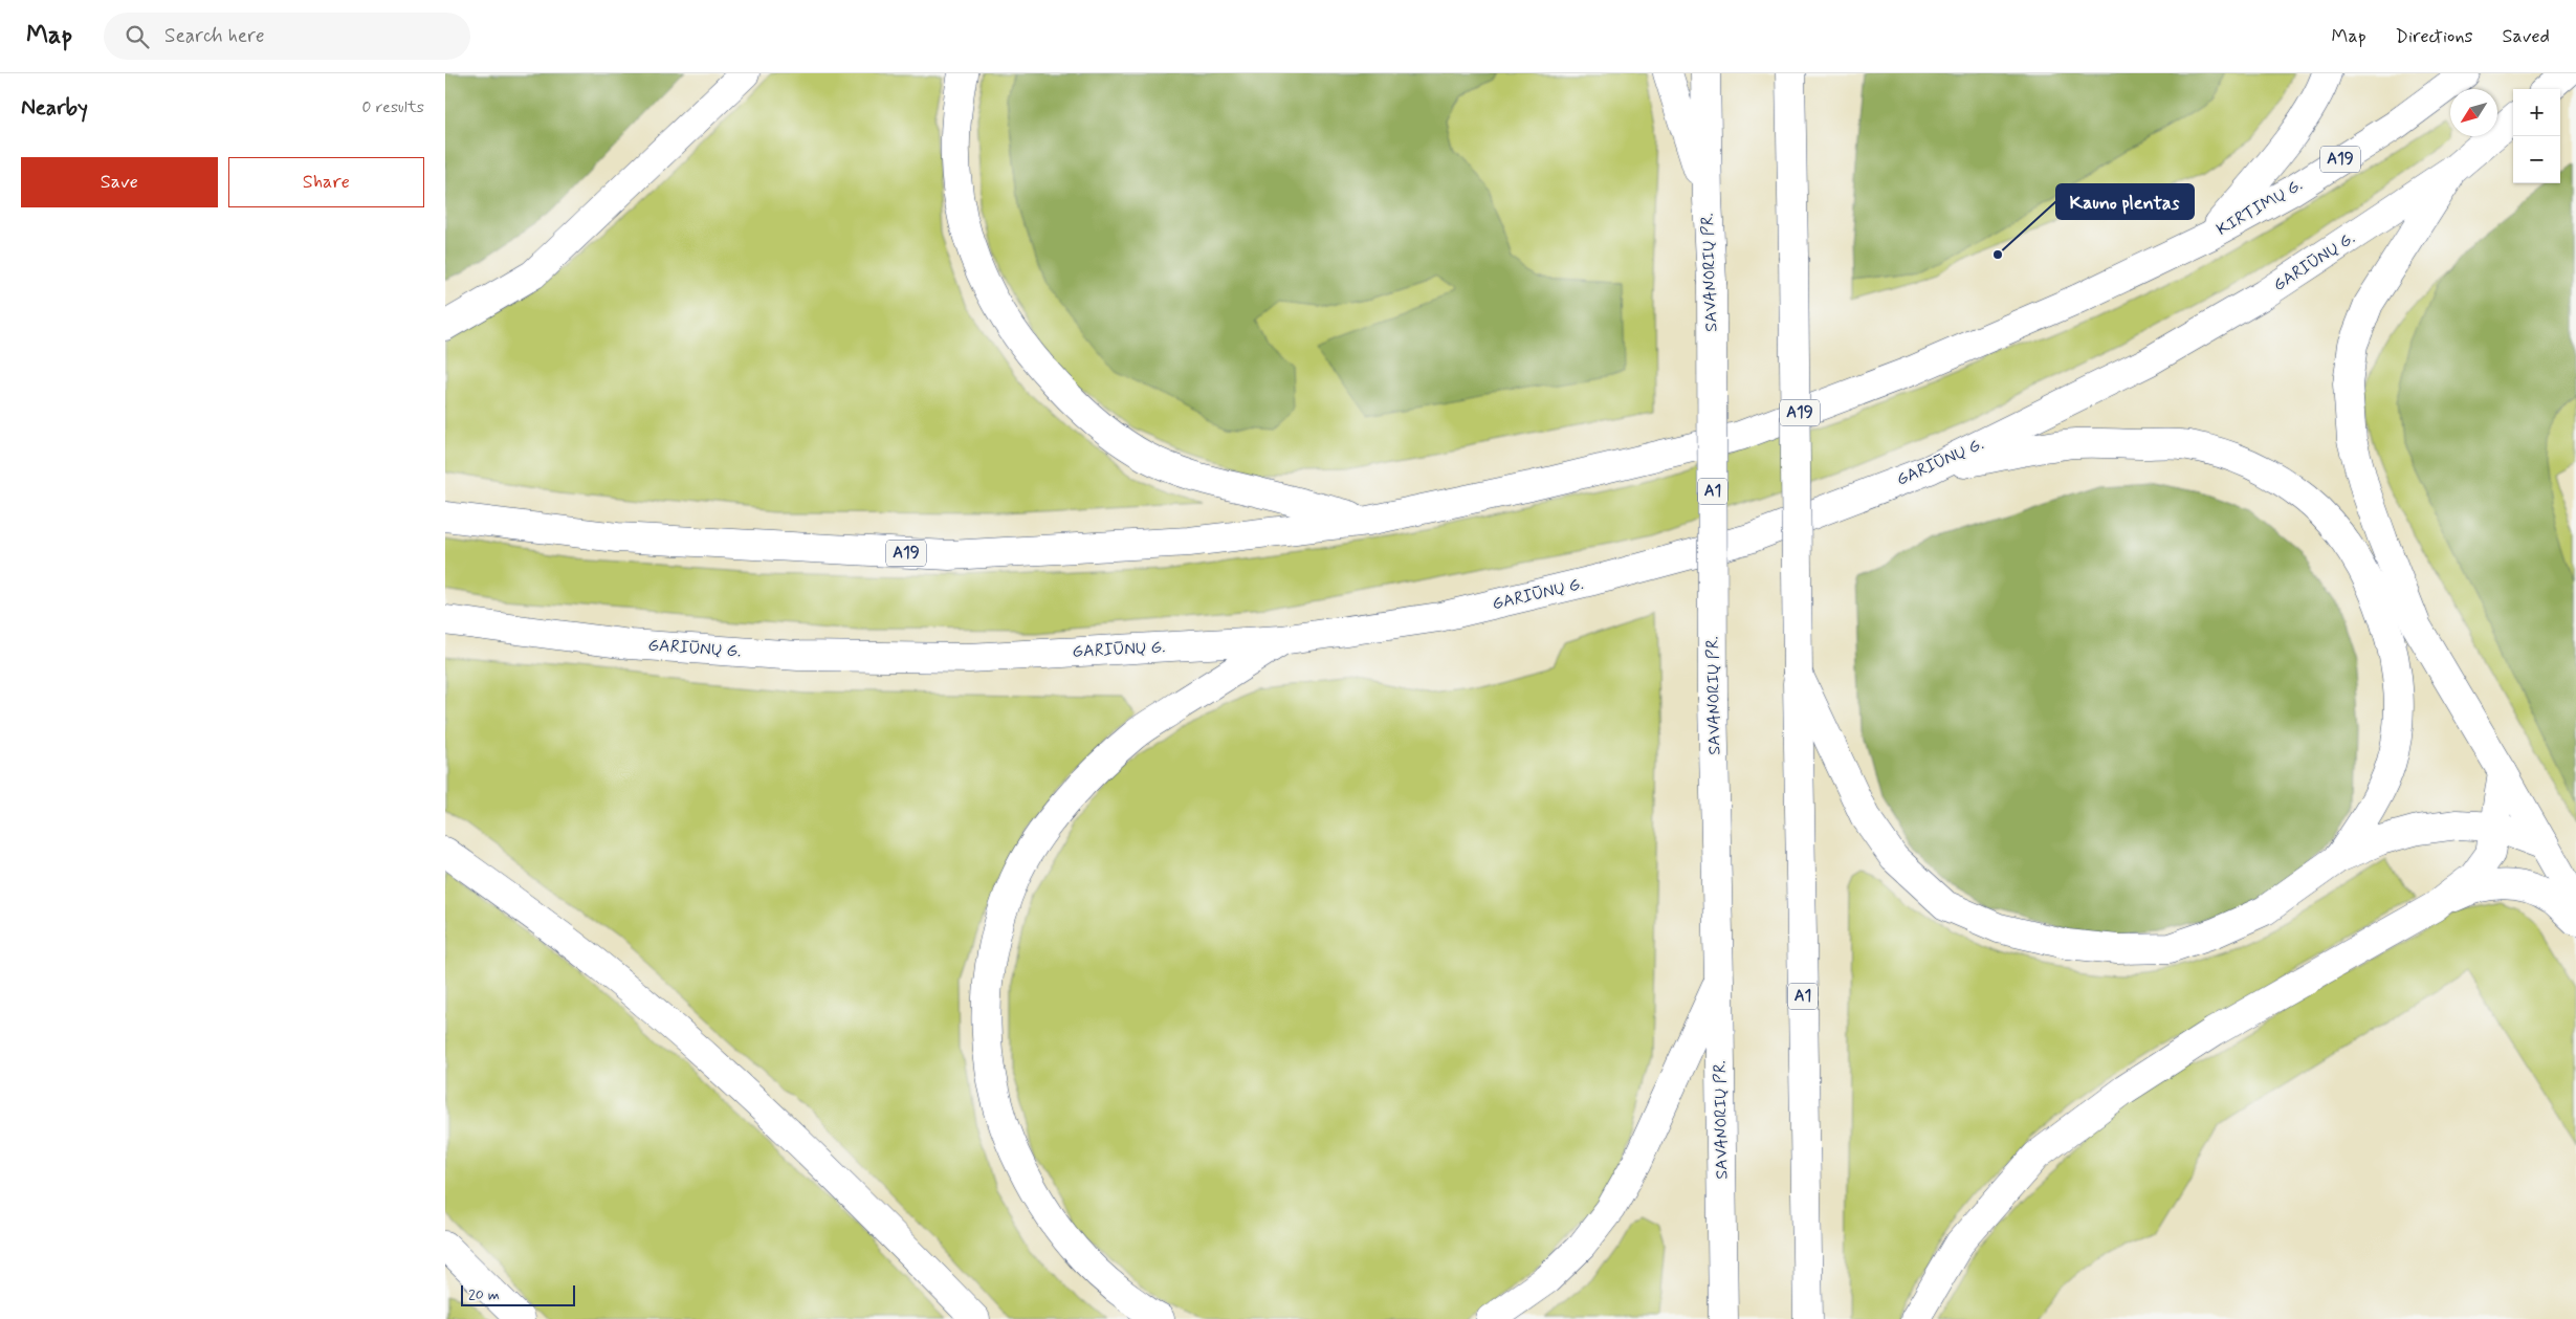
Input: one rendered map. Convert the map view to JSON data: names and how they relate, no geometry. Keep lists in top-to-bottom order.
{
  "streets": {
    "main road": [
      "A19",
      "KIRTIMŲ G.",
      "GARIŪNŲ G.",
      "SAVANORIŲ PR.",
      "A1"
    ]
  },
  "crossings": [
    ["A19", "KIRTIMŲ G."]
  ],
  "places": ["Kauno plentas"],
  "scale_bar": "20 m",
  "north": "bottom left",
  "page": {
    "header": "Map",
    "search": "Search here",
    "nav": ["Map", "Directions", "Saved"],
    "heading": ["Nearby", "0 results"],
    "map_buttons": ["+", "−"],
    "buttons": ["Save", "Share"],
    "scale": "20 m"
  }
}
